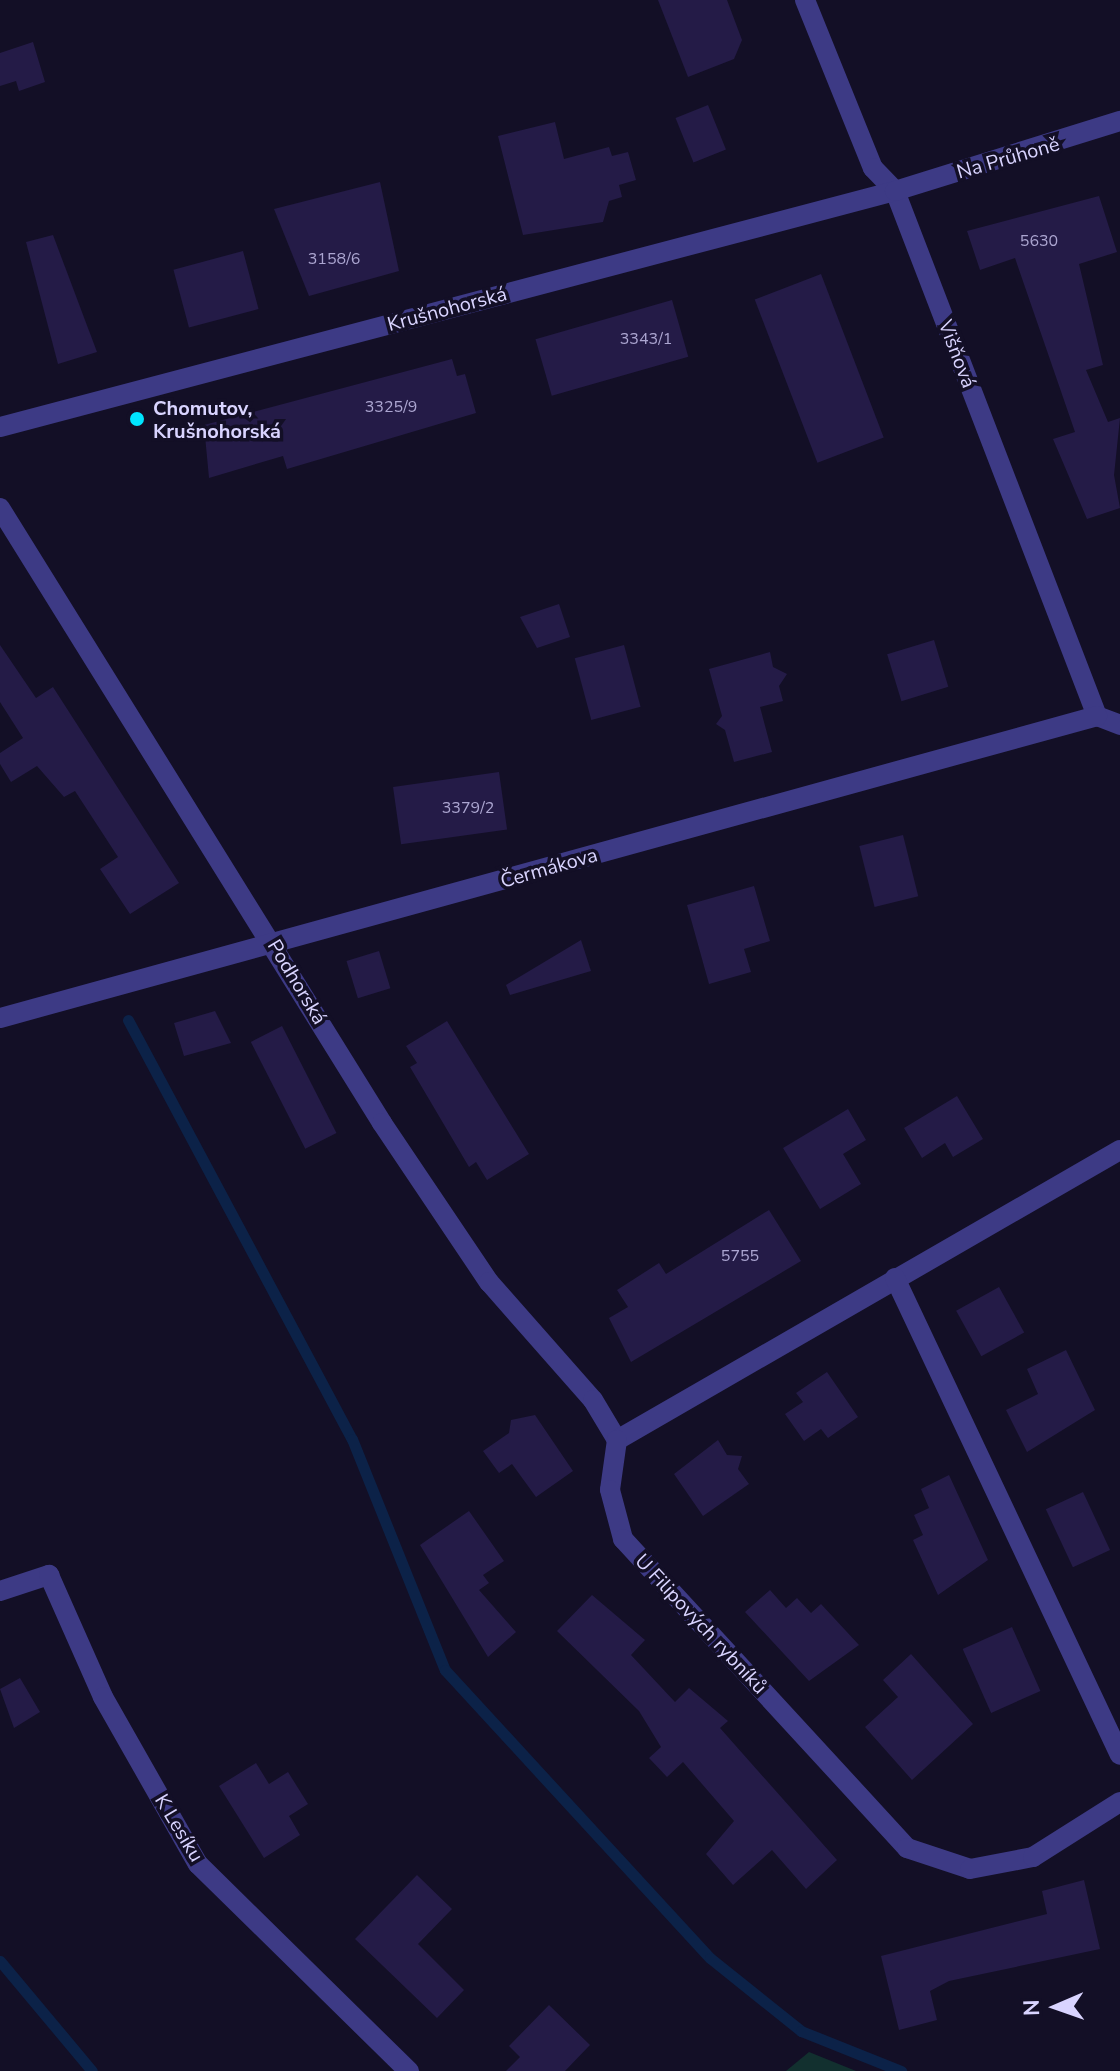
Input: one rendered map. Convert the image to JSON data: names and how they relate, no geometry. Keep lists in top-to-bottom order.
{
  "streets": {
    "street": [
      "Na Průhoně",
      "Krušnohorská",
      "Višňová",
      "Čermákova",
      "Podhorská",
      "U Filipových rybníků",
      "K Lesíku"
    ]
  },
  "crossings": [
    ["Na Průhoně", "Krušnohorská"],
    ["Na Průhoně", "Višňová"],
    ["Krušnohorská", "Višňová"],
    ["Višňová", "Čermákova"],
    ["Čermákova", "Podhorská"],
    ["Podhorská", "U Filipových rybníků"]
  ],
  "places": ["Chomutov, Krušnohorská"],
  "house_numbers": [
    "5630",
    "3158/6",
    "3343/1",
    "3325/9",
    "3379/2",
    "5755"
  ],
  "north": "left"
}
